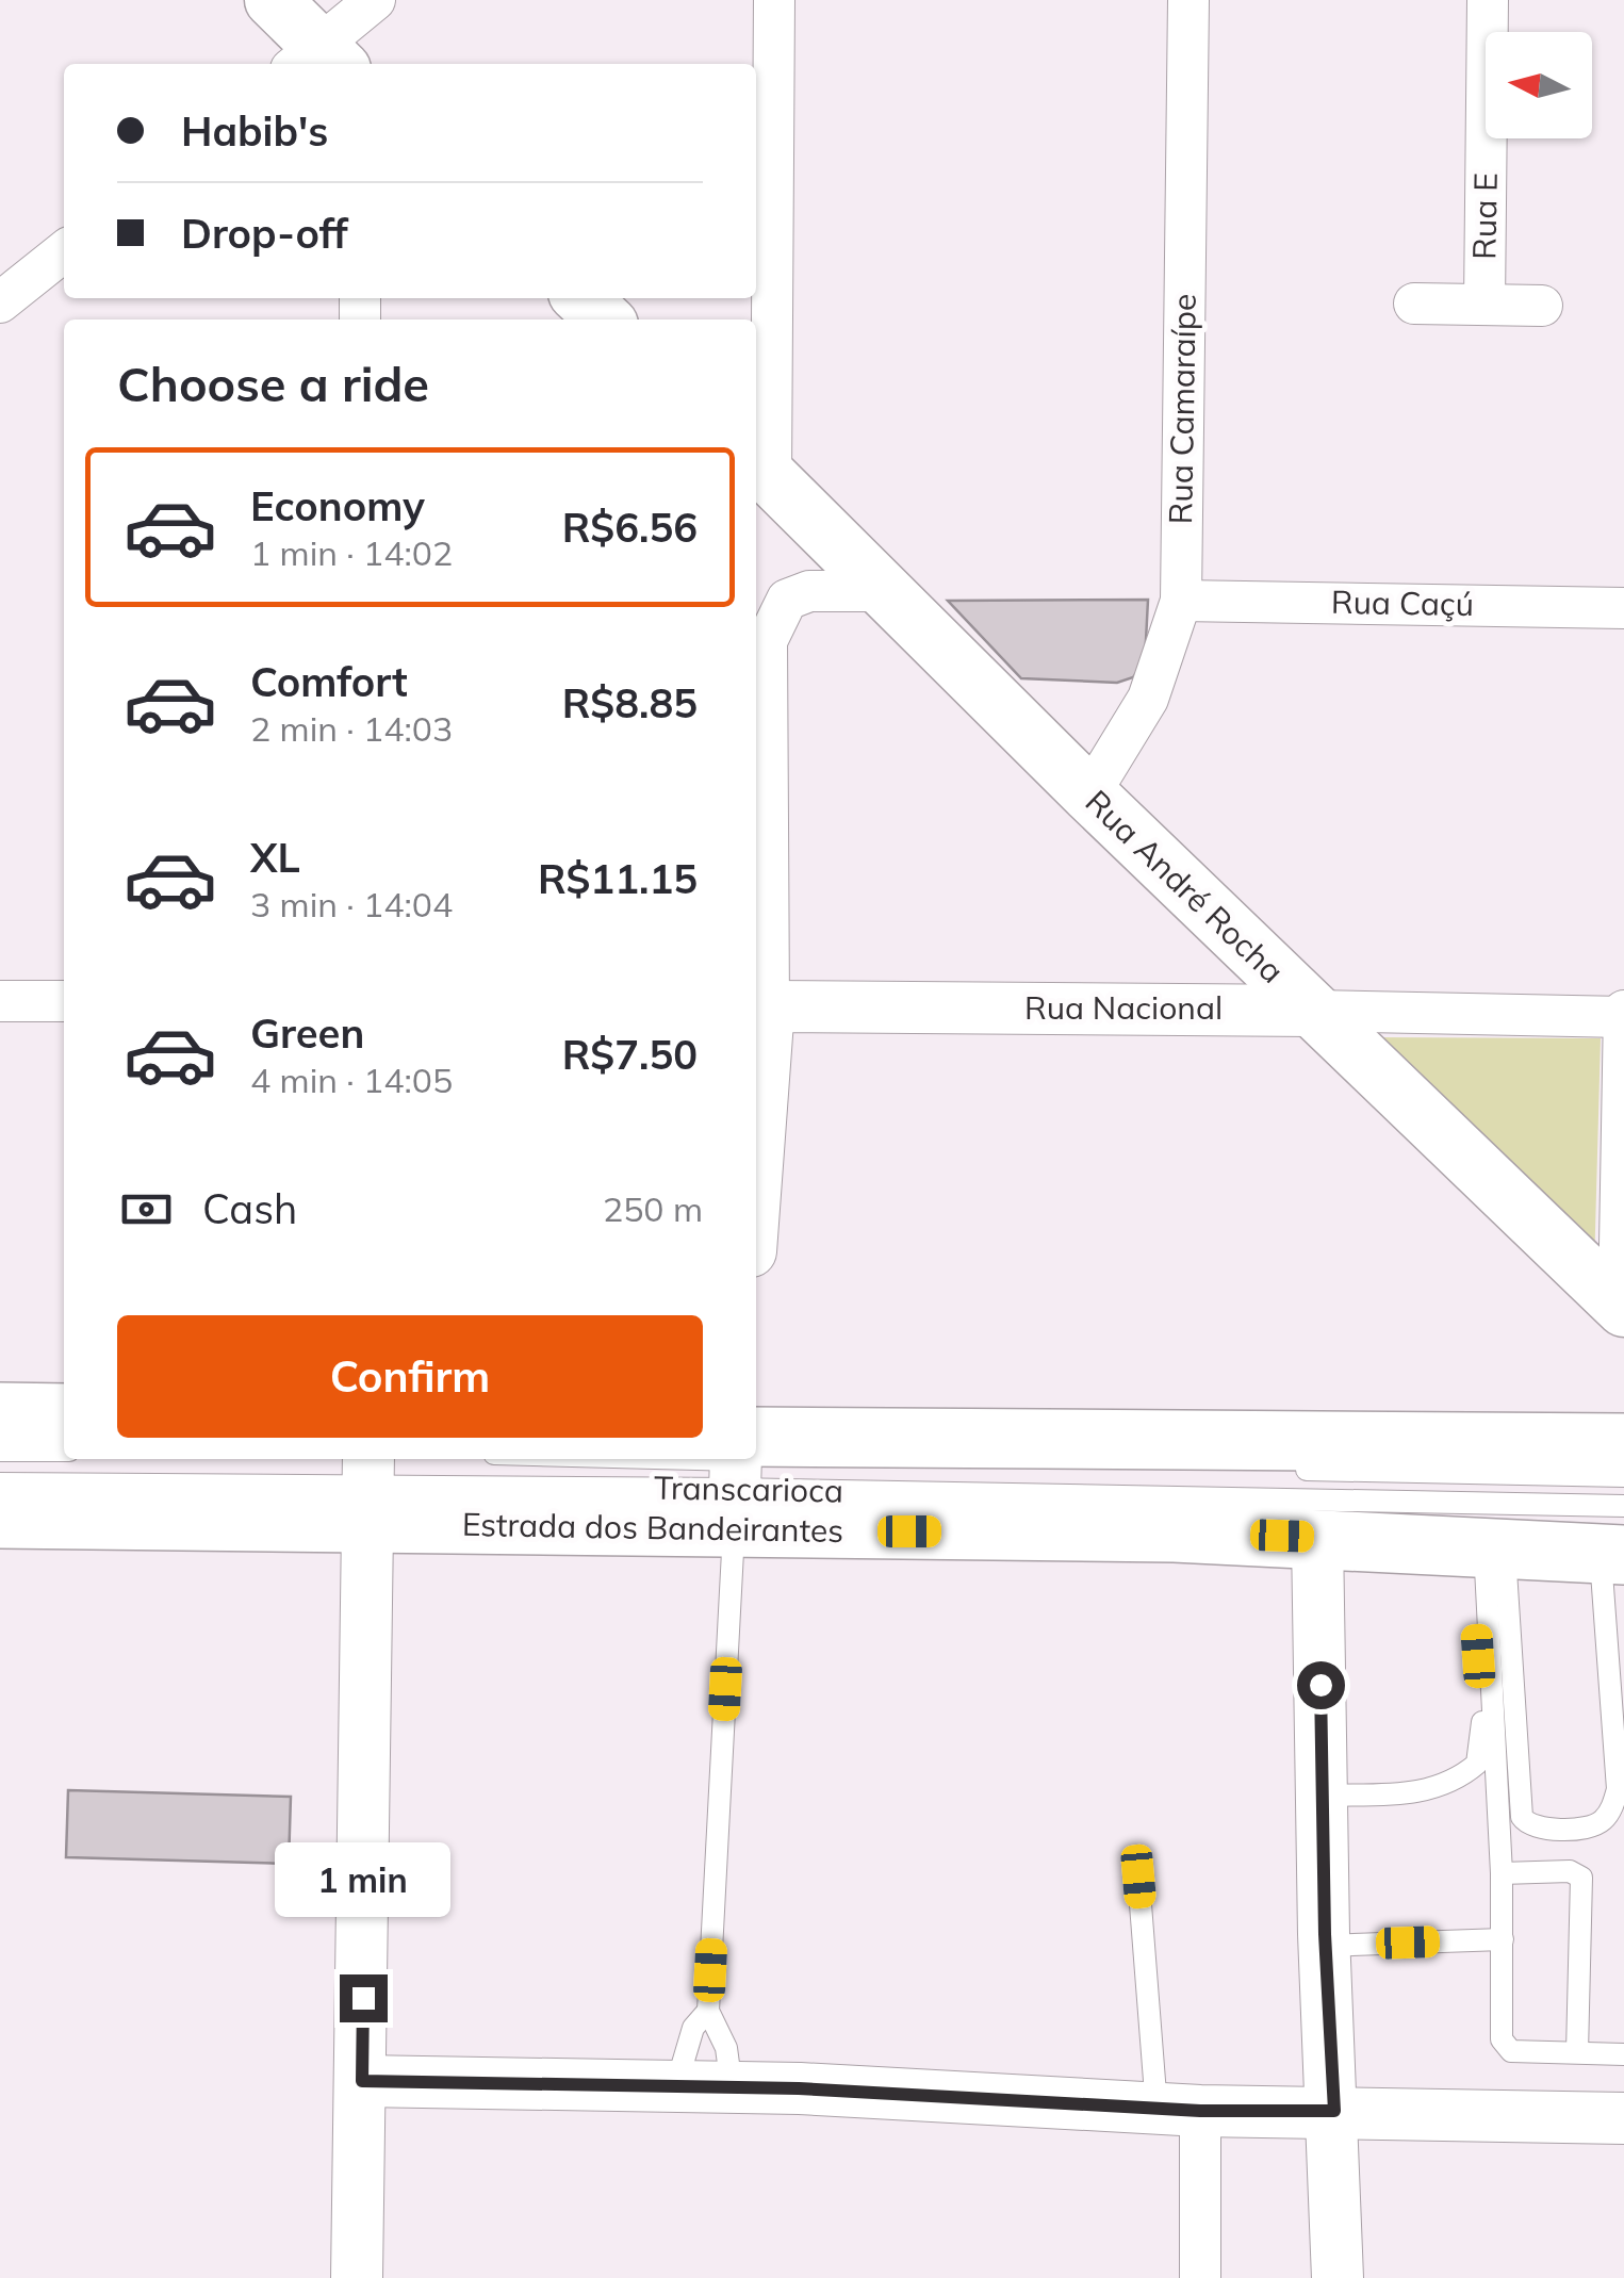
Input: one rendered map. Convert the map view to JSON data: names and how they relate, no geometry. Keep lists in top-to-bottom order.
{
  "streets": {
    "main road": ["Rua André Rocha", "Estrada dos Bandeirantes"],
    "street": [
      "Rua E",
      "Rua Camaraípe",
      "Rua Caçú",
      "Rua Nacional"
    ],
    "lane": ["Transcarioca"]
  },
  "crossings": [
    ["Rua Camaraípe", "Rua Caçú"],
    ["Rua Camaraípe", "Rua André Rocha"],
    ["Rua André Rocha", "Rua Nacional"],
    ["Transcarioca", "Estrada dos Bandeirantes"]
  ],
  "north": "left",
  "page": {
    "banner": ["Habib's", "Drop-off"],
    "heading": "Choose a ride",
    "list": [
      {
        "name": "Economy",
        "note": "1 min · 14:02",
        "value": "R$6.56"
      },
      {
        "name": "Comfort",
        "note": "2 min · 14:03",
        "value": "R$8.85"
      },
      {
        "name": "XL",
        "note": "3 min · 14:04",
        "value": "R$11.15"
      },
      {
        "name": "Green",
        "note": "4 min · 14:05",
        "value": "R$7.50"
      }
    ],
    "pay": ["Cash", "250 m"],
    "buttons": "Confirm",
    "bubble": "1 min"
  }
}
